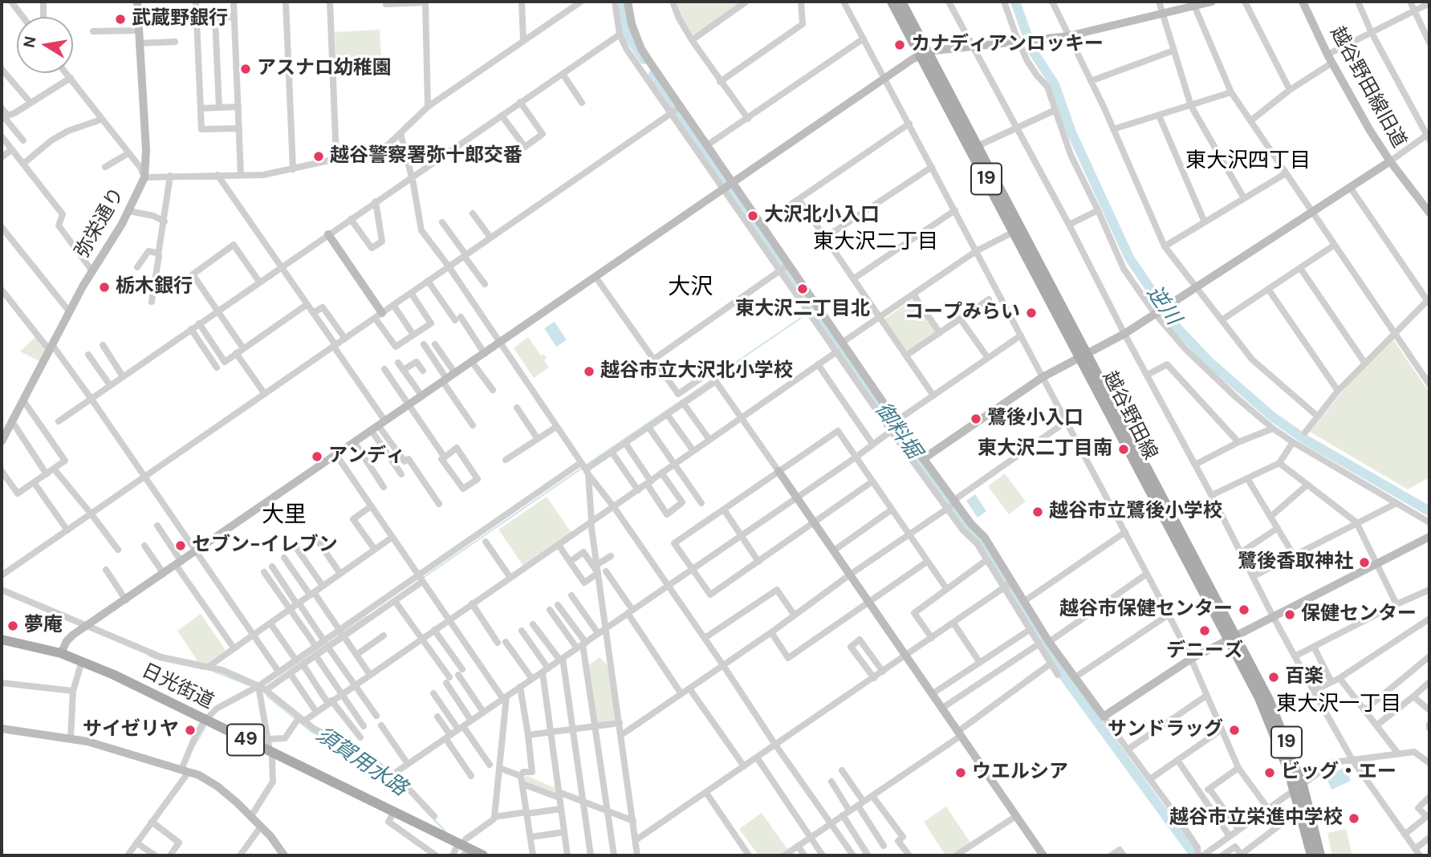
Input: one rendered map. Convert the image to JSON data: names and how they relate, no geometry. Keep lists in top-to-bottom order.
{
  "streets": {
    "main road": [
      "19",
      "越谷野田線",
      "日光街道",
      "49"
    ],
    "street": ["越谷野田線旧道", "弥栄通り"]
  },
  "districts": [
    "東大沢四丁目",
    "東大沢二丁目",
    "大沢",
    "大里",
    "東大沢一丁目"
  ],
  "water": ["逆川", "御料堀", "須賀用水路"],
  "places": [
    "武蔵野銀行",
    "カナディアンロッキー",
    "アスナロ幼稚園",
    "越谷警察署弥十郎交番",
    "大沢北小入口",
    "栃木銀行",
    "東大沢二丁目北",
    "コープみらい",
    "越谷市立大沢北小学校",
    "鷺後小入口",
    "東大沢二丁目南",
    "アンディ",
    "越谷市立鷺後小学校",
    "セブン-イレブン",
    "鷺後香取神社",
    "越谷市保健センター",
    "保健センター",
    "夢庵",
    "デニーズ",
    "百楽",
    "サイゼリヤ",
    "サンドラッグ",
    "ウエルシア",
    "ビッグ・エー",
    "越谷市立栄進中学校"
  ],
  "north": "left"
}
